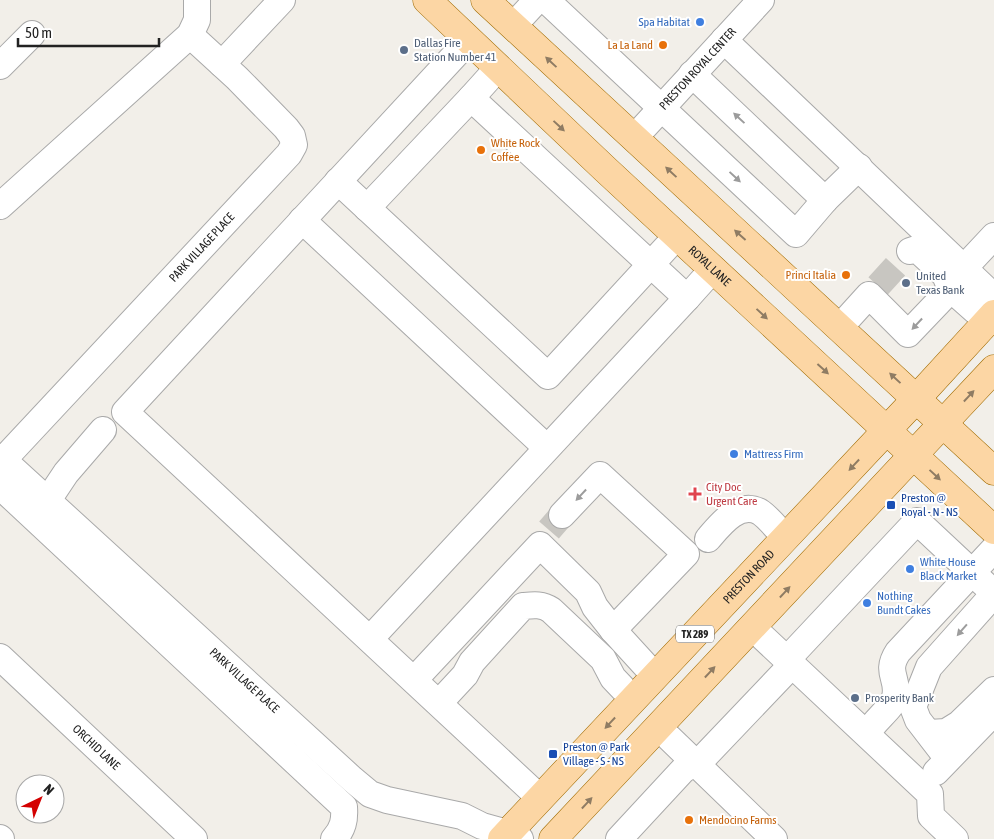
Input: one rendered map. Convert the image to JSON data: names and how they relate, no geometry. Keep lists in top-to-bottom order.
{
  "streets": {
    "main road": ["ROYAL LANE", "PRESTON ROAD", "TX 289"],
    "street": ["PRESTON ROYAL CENTER", "PARK VILLAGE PLACE", "ORCHID LANE"]
  },
  "crossings": [
    ["PARK VILLAGE PLACE", "PRESTON ROAD"],
    ["ROYAL LANE", "PRESTON ROAD"],
    ["ROYAL LANE", "TX 289"]
  ],
  "places": {
    "other": [
      "Spa Habitat",
      "La La Land",
      "Dallas Fire Station Number 41",
      "White Rock Coffee",
      "Princi Italia",
      "United Texas Bank",
      "Mattress Firm",
      "White House Black Market",
      "Nothing Bundt Cakes",
      "Prosperity Bank",
      "Mendocino Farms"
    ],
    "health": ["City Doc Urgent Care"],
    "transit": ["Preston @ Royal - N - NS", "Preston @ Park Village - S - NS"]
  },
  "scale_bar": "50 m",
  "north": "top right"
}
